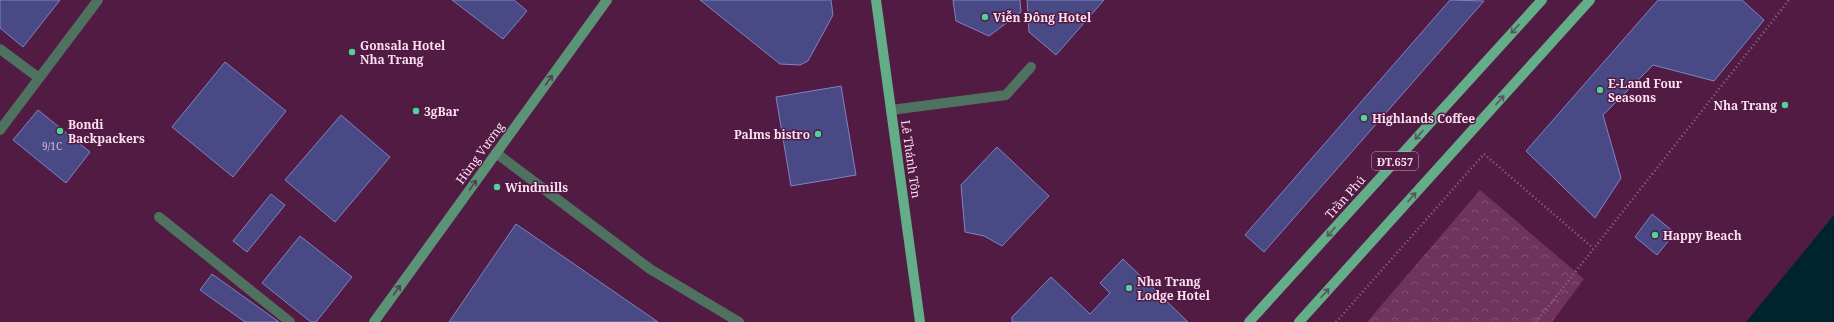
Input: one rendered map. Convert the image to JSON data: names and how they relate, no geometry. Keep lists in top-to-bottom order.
{
  "streets": {
    "main road": ["Lê Thánh Tôn", "ĐT.657", "Trần Phú"],
    "street": ["Hùng Vương"]
  },
  "one_way": ["Hùng Vương"],
  "places": [
    "Viễn Đông Hotel",
    "Gonsala Hotel Nha Trang",
    "E-Land Four Seasons",
    "Nha Trang",
    "3gBar",
    "Highlands Coffee",
    "Bondi Backpackers",
    "Palms bistro",
    "Windmills",
    "Happy Beach",
    "Nha Trang Lodge Hotel"
  ],
  "house_numbers": ["9/1C"]
}
